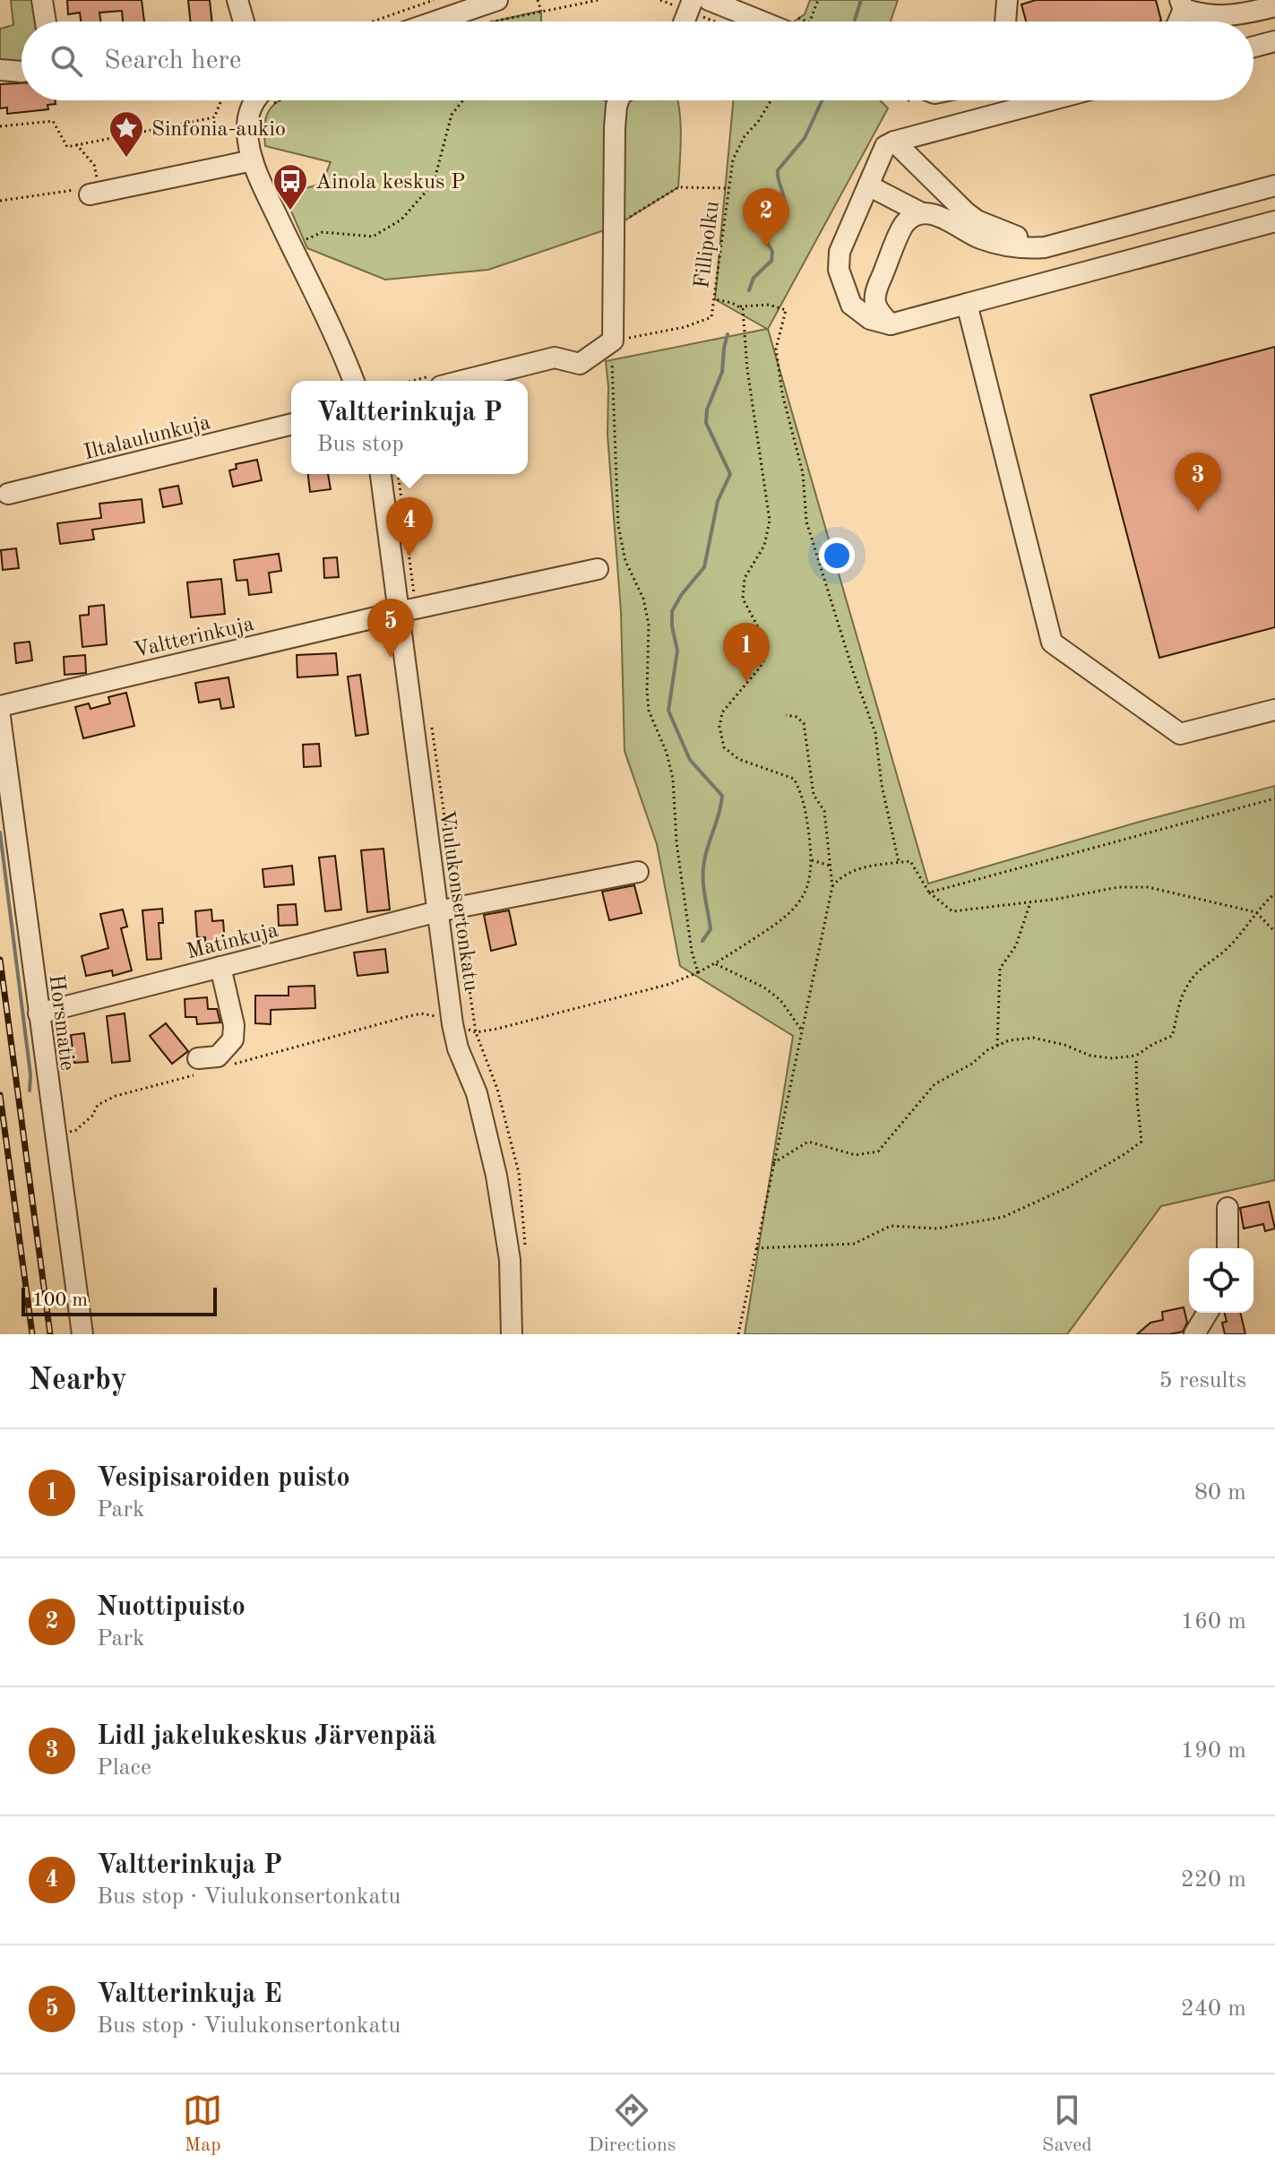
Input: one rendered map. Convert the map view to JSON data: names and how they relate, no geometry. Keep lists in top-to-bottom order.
{
  "streets": {
    "street": [
      "Iltalaulunkuja",
      "Valtterinkuja",
      "Viulukonsertonkatu",
      "Matinkuja",
      "Horsmatie"
    ],
    "path": ["Fillipolku"]
  },
  "crossings": [
    ["Valtterinkuja", "Viulukonsertonkatu"],
    ["Viulukonsertonkatu", "Matinkuja"],
    ["Matinkuja", "Horsmatie"]
  ],
  "places": {
    "place": ["Sinfonia-aukio"],
    "bus stop": ["Ainola keskus P"]
  },
  "scale_bar": "100 m",
  "page": {
    "search": "Search here",
    "pins": [
      "2",
      "3",
      "4",
      "5",
      "1"
    ],
    "popup": ["Valtterinkuja P", "Bus stop"],
    "scale": "100 m",
    "heading": ["Nearby", "5 results"],
    "list": [
      {
        "mark": "1",
        "name": "Vesipisaroiden puisto",
        "note": "Park",
        "value": "80 m"
      },
      {
        "mark": "2",
        "name": "Nuottipuisto",
        "note": "Park",
        "value": "160 m"
      },
      {
        "mark": "3",
        "name": "Lidl jakelukeskus Järvenpää",
        "note": "Place",
        "value": "190 m"
      },
      {
        "mark": "4",
        "name": "Valtterinkuja P",
        "note": "Bus stop · Viulukonsertonkatu",
        "value": "220 m"
      },
      {
        "mark": "5",
        "name": "Valtterinkuja E",
        "note": "Bus stop · Viulukonsertonkatu",
        "value": "240 m"
      }
    ],
    "nav": ["Map", "Directions", "Saved"]
  }
}
